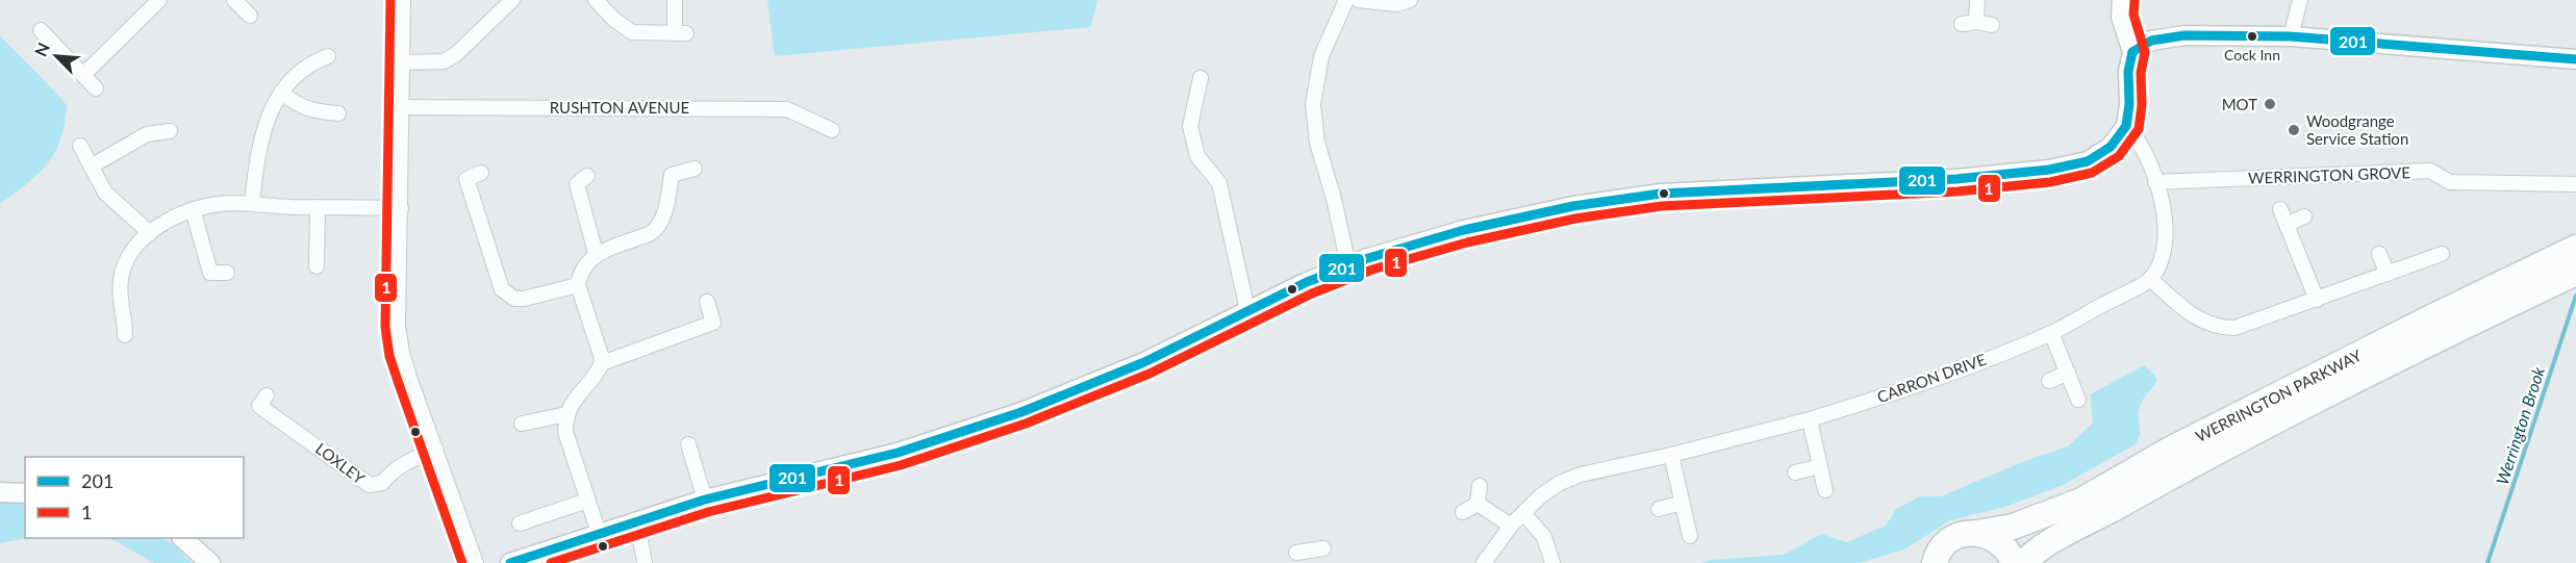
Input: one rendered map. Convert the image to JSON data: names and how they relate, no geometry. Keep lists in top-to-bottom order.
{
  "streets": {
    "highway": ["WERRINGTON PARKWAY"],
    "street": [
      "RUSHTON AVENUE",
      "WERRINGTON GROVE",
      "CARRON DRIVE",
      "LOXLEY"
    ]
  },
  "water": ["Werrington Brook"],
  "places": ["Cock Inn", "MOT", "Woodgrange Service Station"],
  "lines": ["transit line 1", "transit line 201"],
  "legend": ["201", "1"],
  "north": "top left"
}
